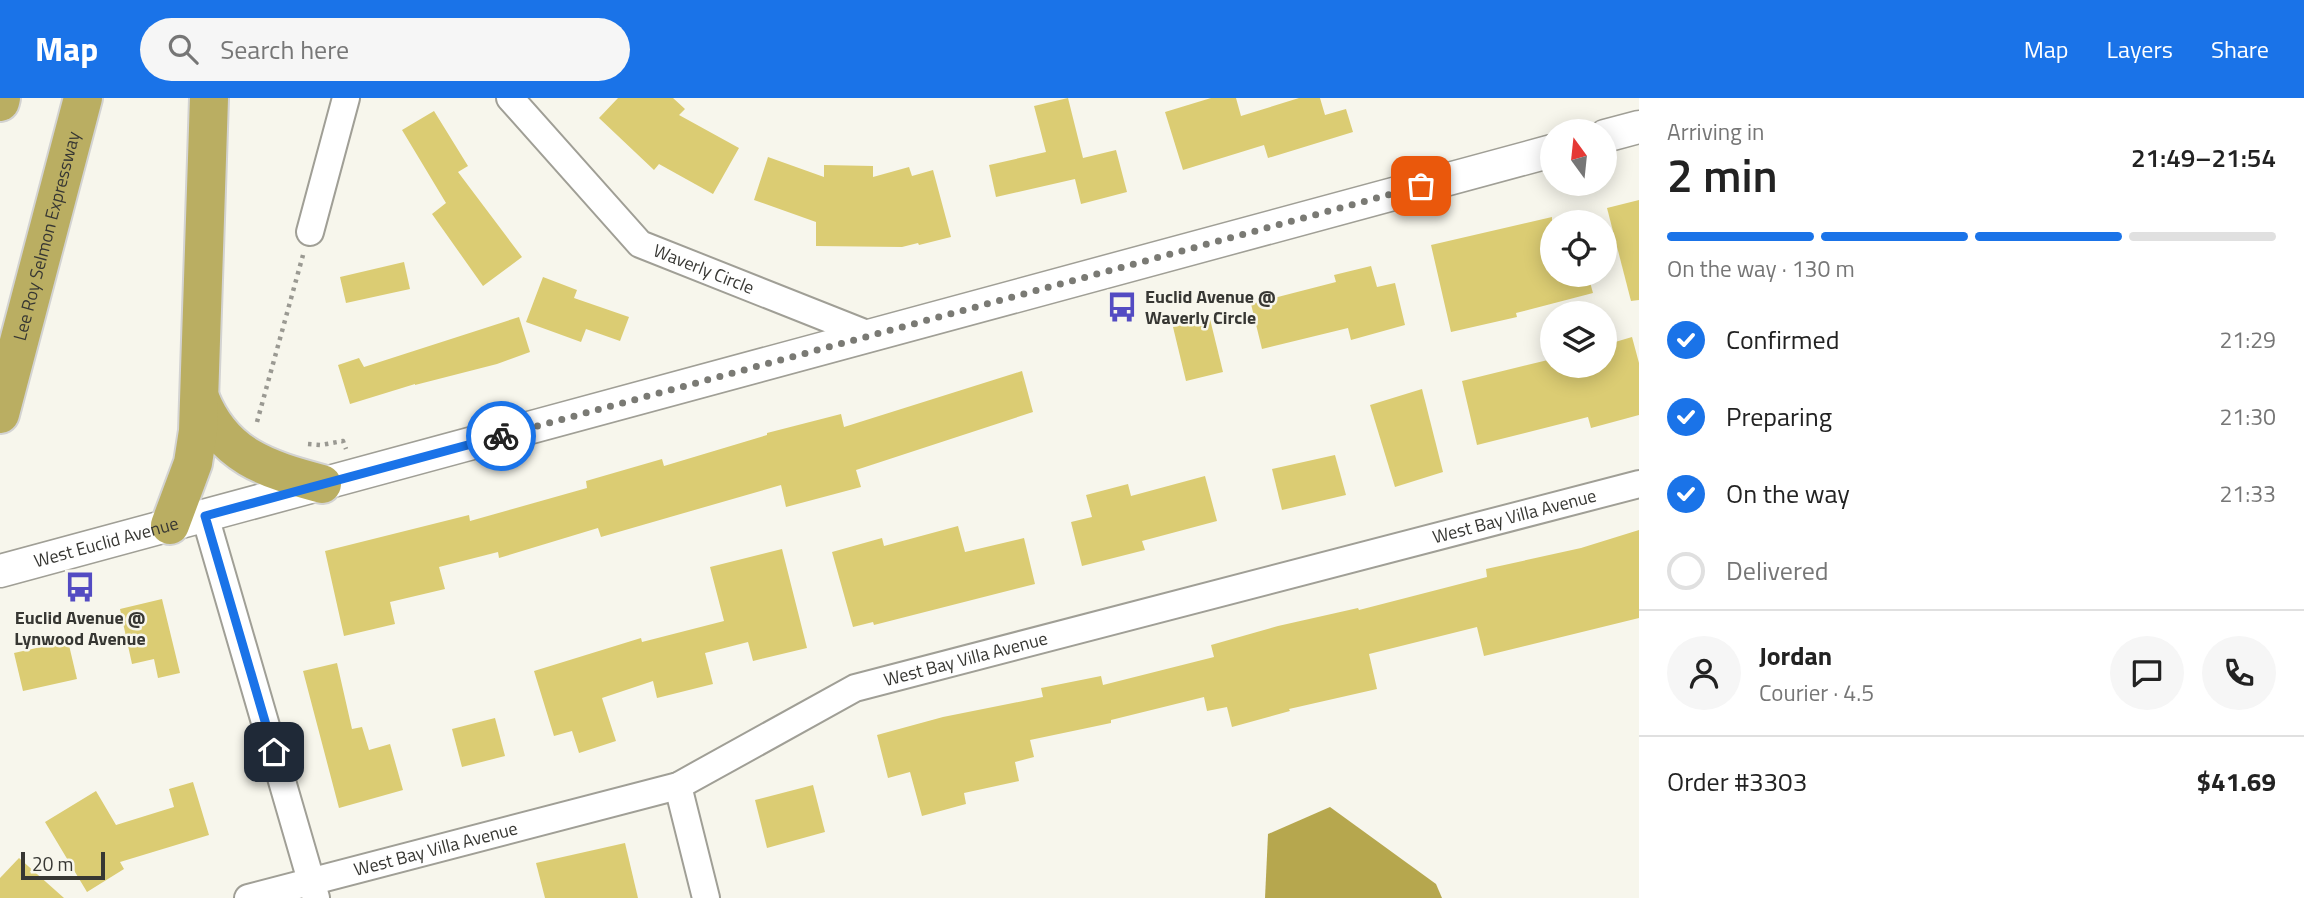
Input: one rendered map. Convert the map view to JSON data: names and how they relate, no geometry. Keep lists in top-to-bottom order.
{
  "streets": {
    "highway": ["Lee Roy Selmon Expressway"],
    "street": ["Waverly Circle", "West Bay Villa Avenue", "West Euclid Avenue"]
  },
  "crossings": [
    ["Waverly Circle", "West Euclid Avenue"]
  ],
  "places": {
    "bus stop": ["Euclid Avenue @ Waverly Circle", "Euclid Avenue @ Lynwood Avenue"]
  },
  "scale_bar": "20 m",
  "north": "top",
  "page": {
    "header": "Map",
    "search": "Search here",
    "nav": ["Map", "Layers", "Share"],
    "heading": ["2 min", "Arriving in", "21:49–21:54"],
    "panel": [
      "Jordan",
      "Courier · 4.5",
      "Order #3303",
      "$41.69"
    ],
    "bar": "On the way · 130 m",
    "list": [
      ["Confirmed", "21:29"],
      ["Preparing", "21:30"],
      ["On the way", "21:33"],
      "Delivered"
    ],
    "scale": "20 m"
  }
}
